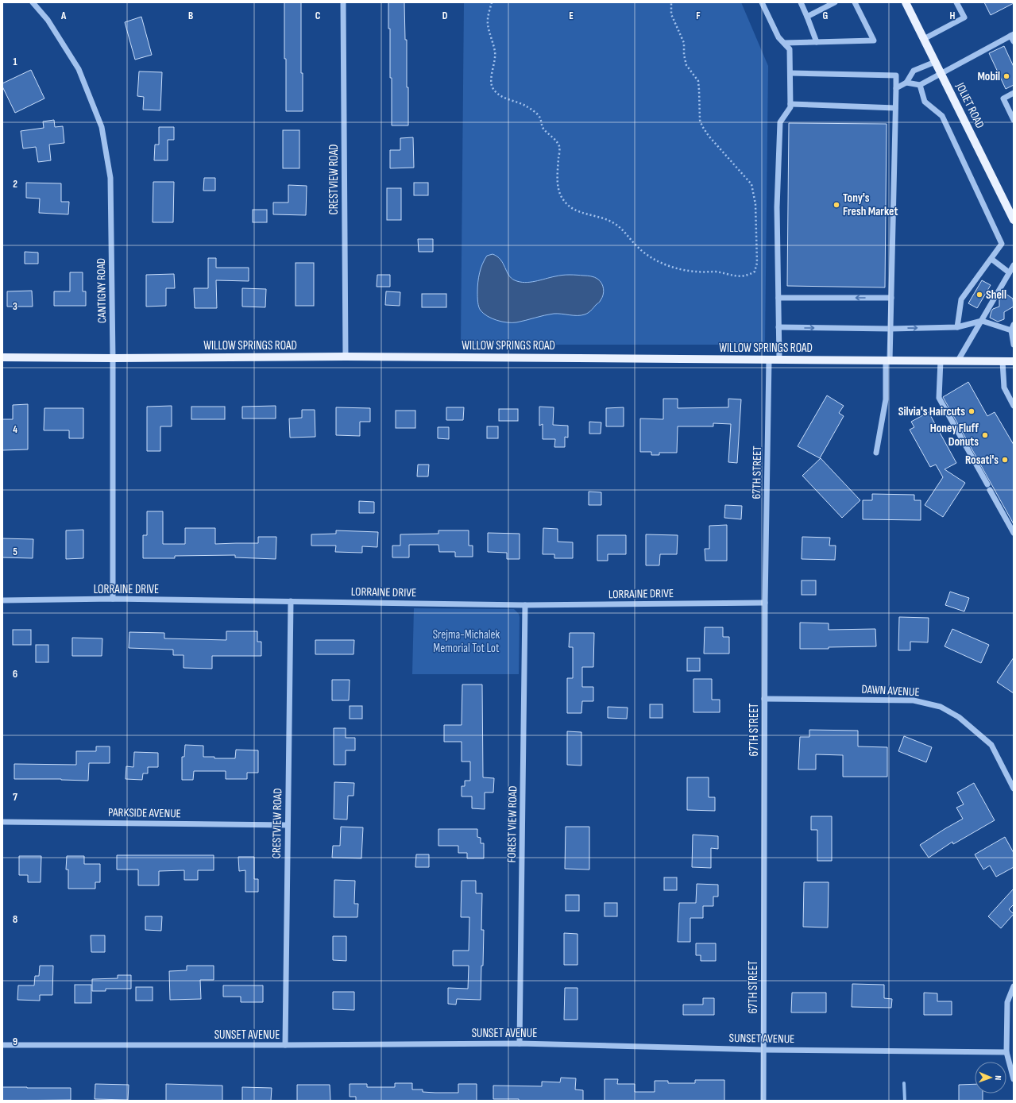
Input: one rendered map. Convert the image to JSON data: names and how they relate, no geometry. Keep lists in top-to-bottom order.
{
  "streets": {
    "main road": ["JOLIET ROAD", "WILLOW SPRINGS ROAD"],
    "street": [
      "CRESTVIEW ROAD",
      "CANTIGNY ROAD",
      "67TH STREET",
      "LORRAINE DRIVE",
      "DAWN AVENUE",
      "PARKSIDE AVENUE",
      "FOREST VIEW ROAD",
      "SUNSET AVENUE"
    ]
  },
  "crossings": [
    ["CRESTVIEW ROAD", "WILLOW SPRINGS ROAD"],
    ["CRESTVIEW ROAD", "LORRAINE DRIVE"],
    ["CRESTVIEW ROAD", "PARKSIDE AVENUE"],
    ["CRESTVIEW ROAD", "SUNSET AVENUE"],
    ["CANTIGNY ROAD", "WILLOW SPRINGS ROAD"],
    ["CANTIGNY ROAD", "LORRAINE DRIVE"],
    ["WILLOW SPRINGS ROAD", "67TH STREET"],
    ["67TH STREET", "LORRAINE DRIVE"],
    ["67TH STREET", "DAWN AVENUE"],
    ["67TH STREET", "SUNSET AVENUE"],
    ["LORRAINE DRIVE", "FOREST VIEW ROAD"],
    ["FOREST VIEW ROAD", "SUNSET AVENUE"]
  ],
  "parks": ["Srejma-Michalek Memorial Tot Lot"],
  "places": [
    "Mobil",
    "Tony's Fresh Market",
    "Shell",
    "Silvia's Haircuts",
    "Honey Fluff Donuts",
    "Rosati's"
  ],
  "north": "right",
  "grid": {
    "columns": [
      "A",
      "B",
      "C",
      "D",
      "E",
      "F",
      "G",
      "H"
    ],
    "rows": [
      "1",
      "2",
      "3",
      "4",
      "5",
      "6",
      "7",
      "8",
      "9"
    ]
  }
}
